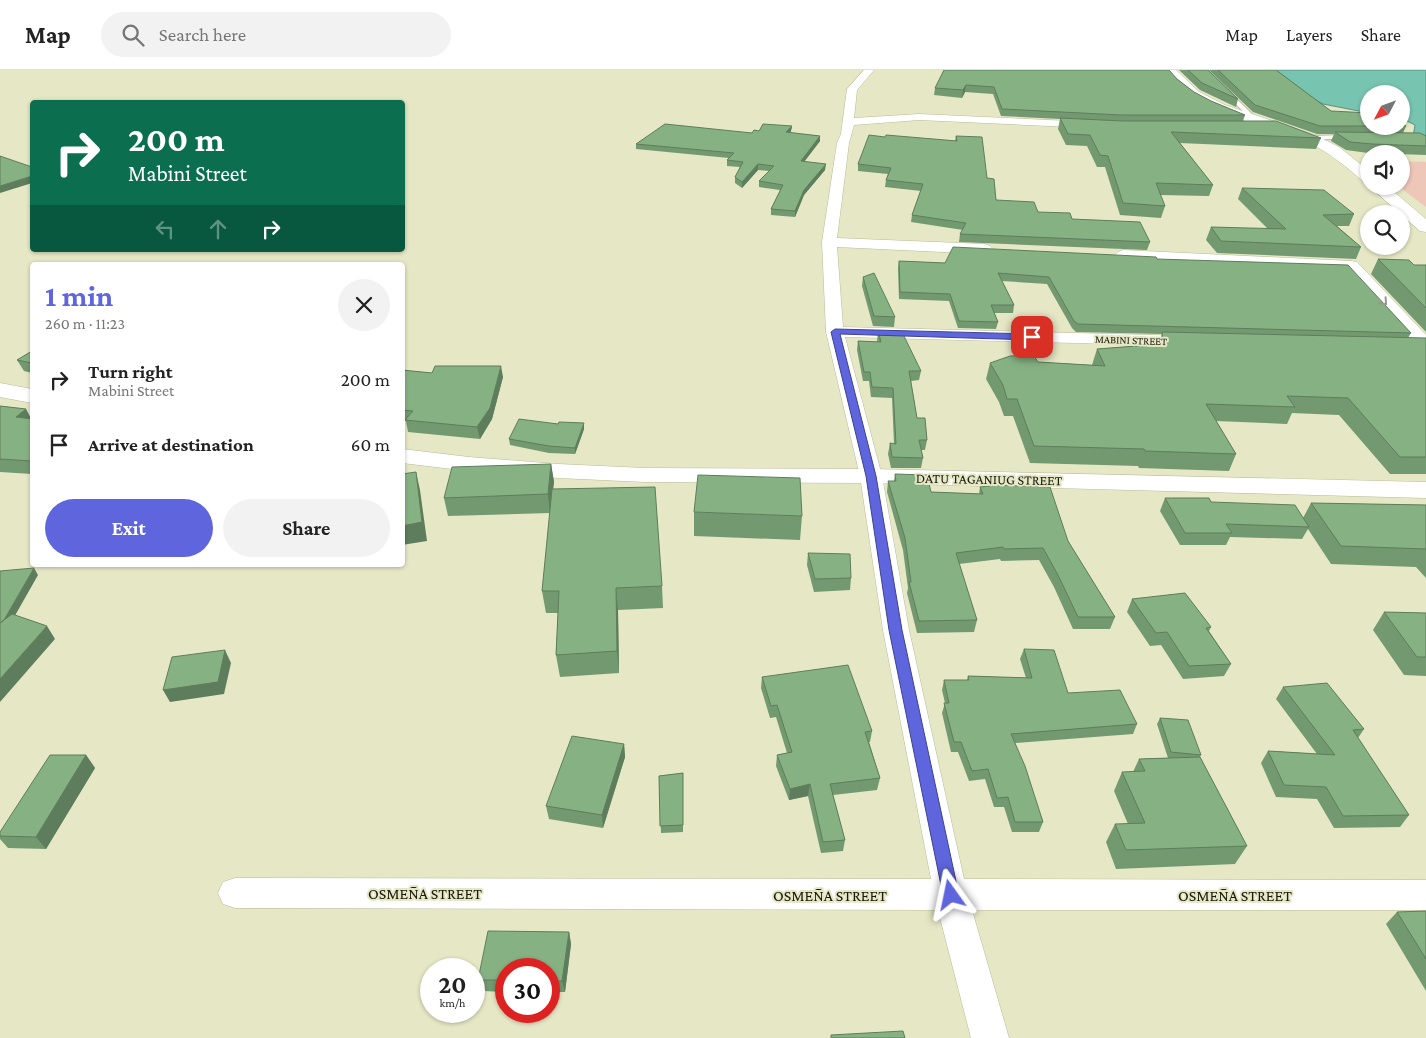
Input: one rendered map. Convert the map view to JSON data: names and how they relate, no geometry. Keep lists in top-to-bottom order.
{
  "streets": {
    "main road": ["DATU TAGANIUG STREET"],
    "street": ["MABINI STREET", "OSMEÑA STREET"]
  },
  "north": "bottom left",
  "page": {
    "header": "Map",
    "search": "Search here",
    "nav": ["Map", "Layers", "Share"],
    "turn": ["200 m", "Mabini Street"],
    "heading": ["1 min", "260 m · 11:23"],
    "list": [
      {
        "name": "Turn right",
        "note": "Mabini Street",
        "value": "200 m"
      },
      {
        "name": "Arrive at destination",
        "value": "60 m"
      }
    ],
    "buttons": ["Exit", "Share"],
    "speed": "20 km/h",
    "limit": "30"
  }
}
